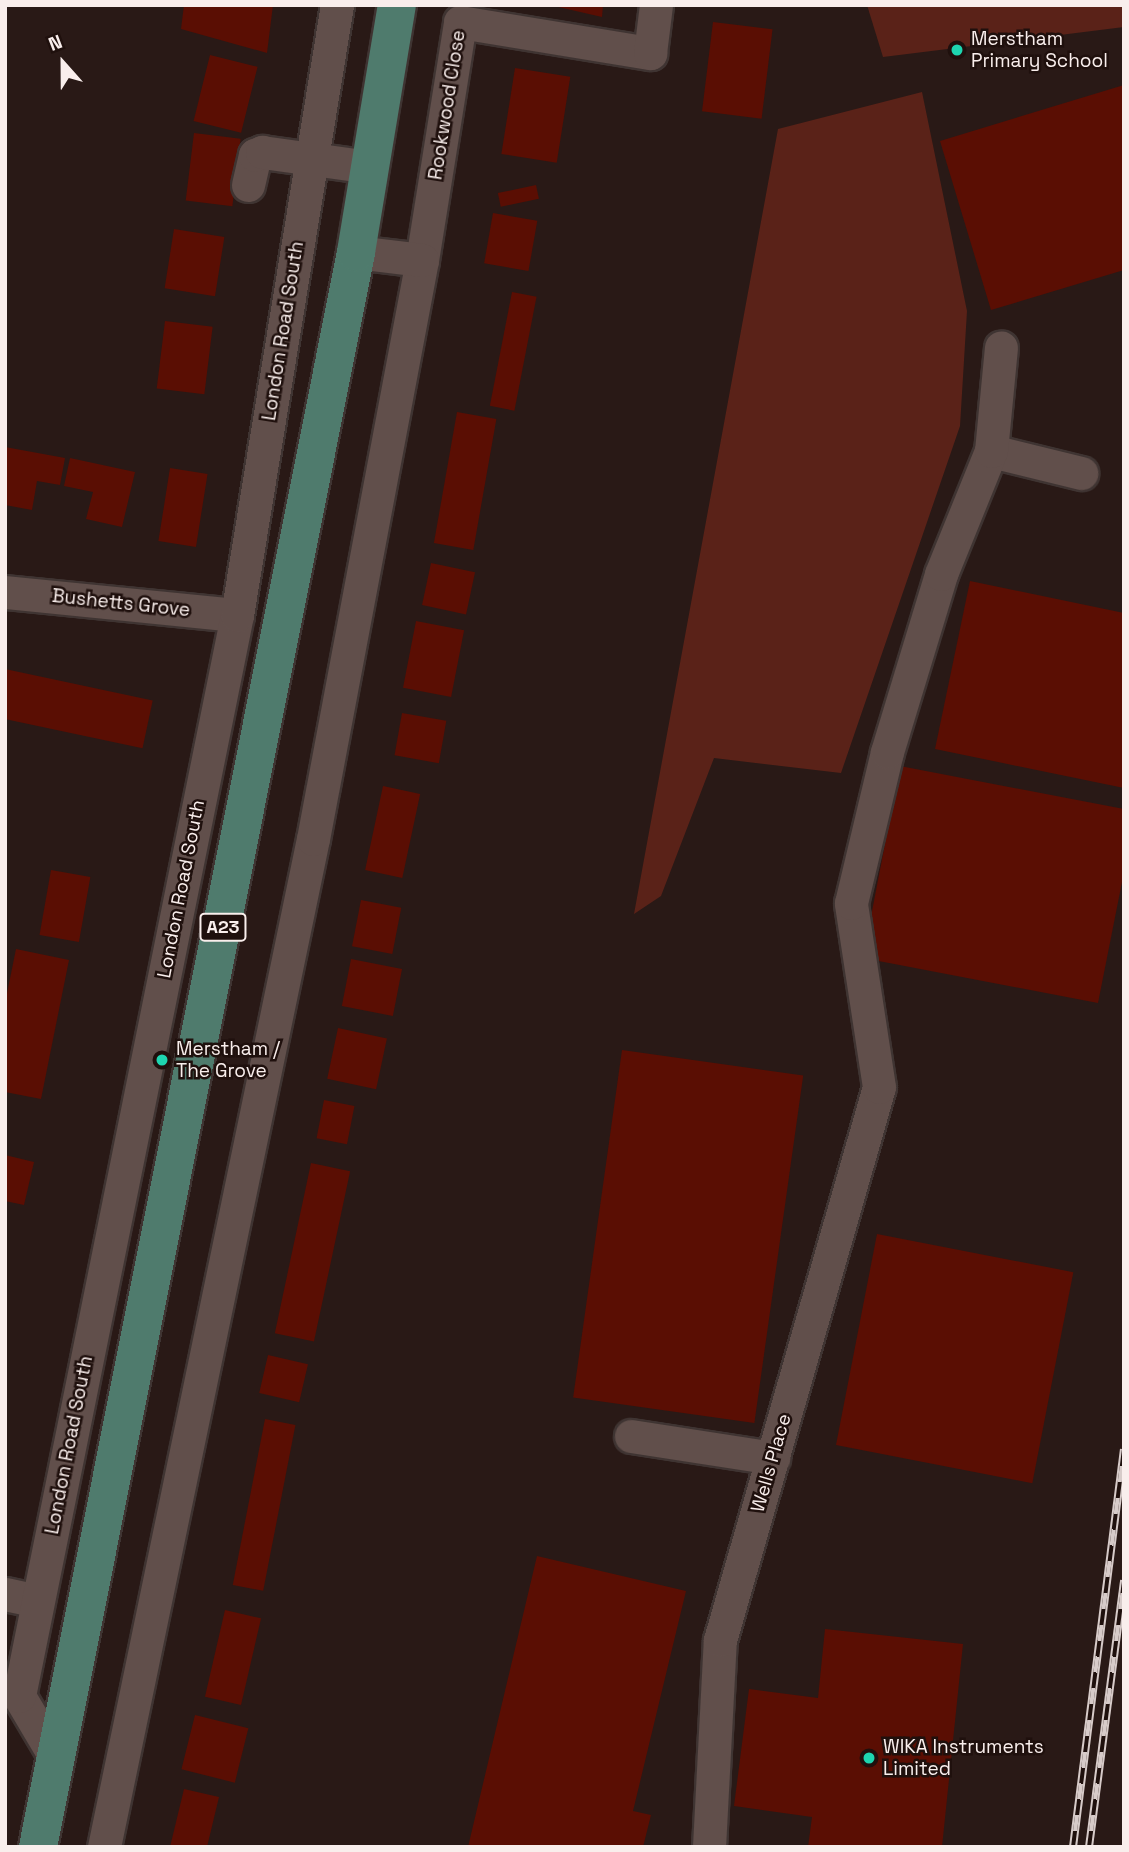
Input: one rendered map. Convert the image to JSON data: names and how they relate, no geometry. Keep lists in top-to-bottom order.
{
  "streets": {
    "main road": ["A23"],
    "street": [
      "Rookwood Close",
      "London Road South",
      "Bushetts Grove",
      "Wells Place"
    ]
  },
  "crossings": [
    ["London Road South", "Bushetts Grove"],
    ["London Road South", "A23"]
  ],
  "places": ["Merstham Primary School", "Merstham / The Grove", "WIKA Instruments Limited"],
  "north": "top"
}
